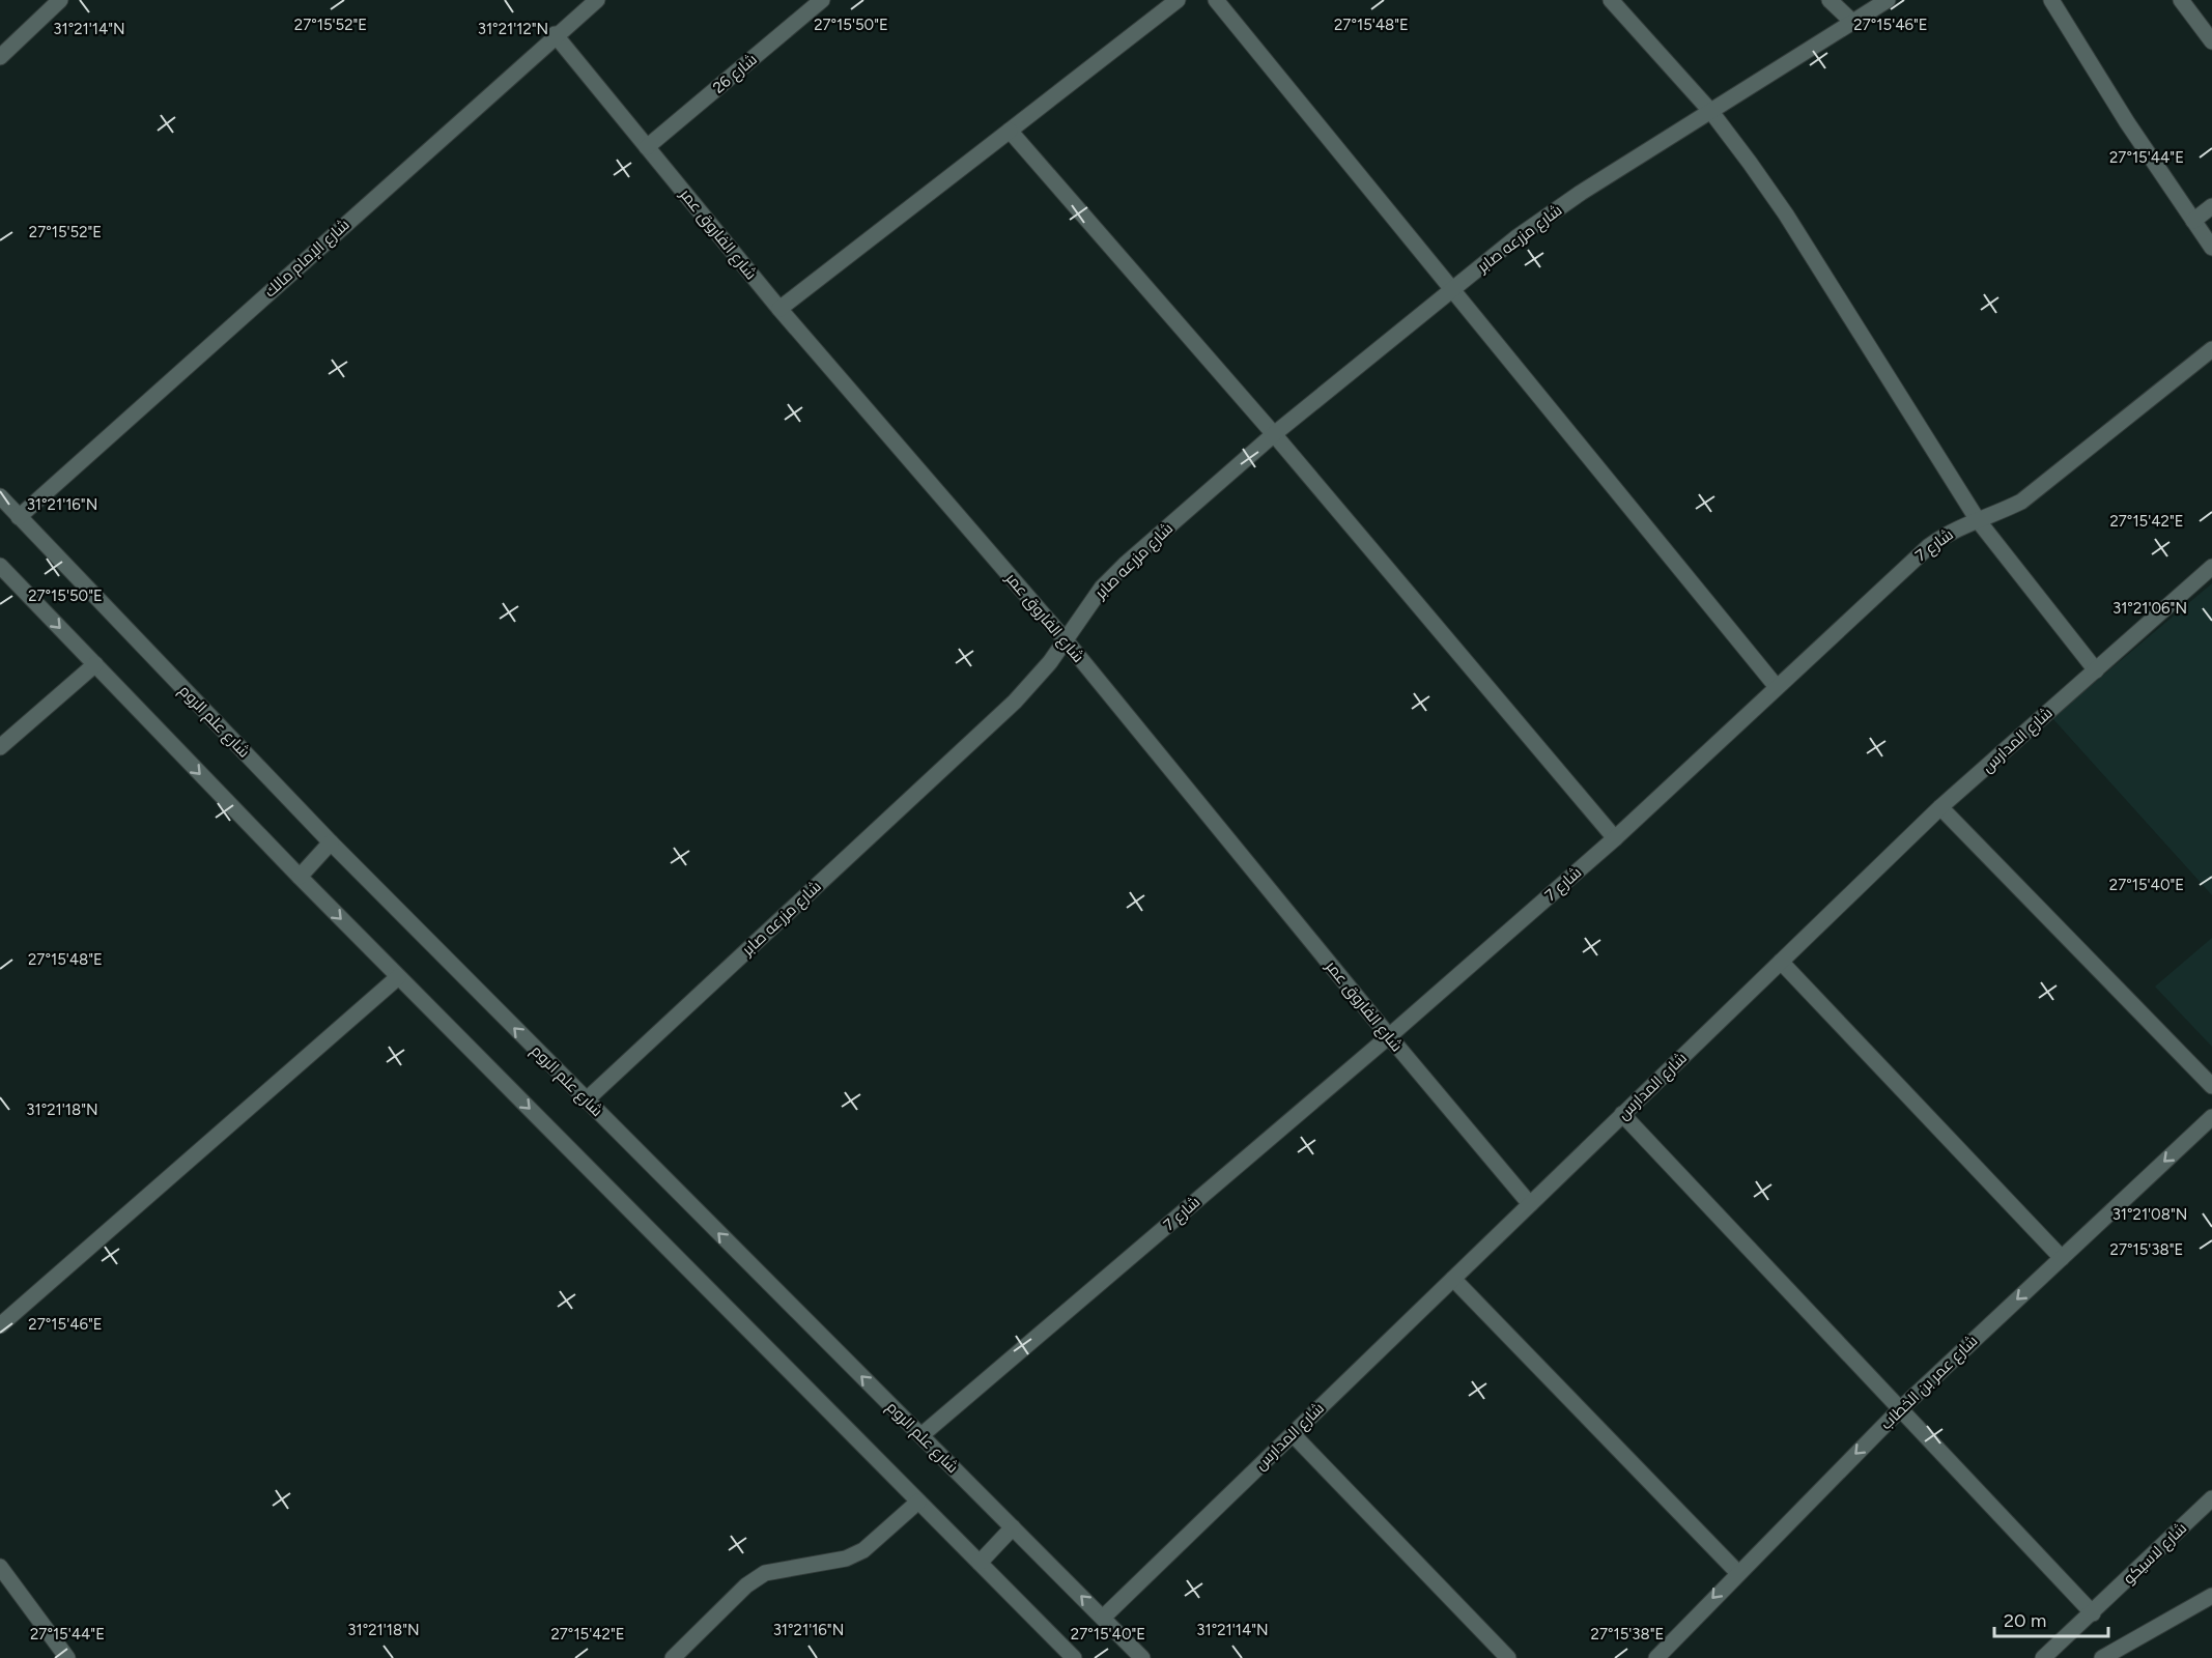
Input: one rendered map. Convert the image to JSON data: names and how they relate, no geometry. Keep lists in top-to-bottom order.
{
  "streets": {
    "street": [
      "شارع 26",
      "شارع الفاروق عمر",
      "شارع مزرعه صابر",
      "شارع الإمام مالك",
      "شارع 7",
      "شارع علم الروم",
      "شارع المدارس",
      "شارع عمر بن الخطاب",
      "شارع لاسيكو"
    ]
  },
  "crossings": [
    ["شارع 26", "شارع الفاروق عمر"],
    ["شارع الفاروق عمر", "شارع مزرعه صابر"],
    ["شارع الفاروق عمر", "شارع الإمام مالك"],
    ["شارع الفاروق عمر", "شارع 7"],
    ["شارع الفاروق عمر", "شارع المدارس"],
    ["شارع مزرعه صابر", "شارع علم الروم"],
    ["شارع الإمام مالك", "شارع علم الروم"],
    ["شارع 7", "شارع علم الروم"],
    ["شارع علم الروم", "شارع المدارس"]
  ],
  "one_way": ["شارع عمر بن الخطاب"],
  "scale_bar": "20 m",
  "coordinates": [
    "27°15'50\"E",
    "27°15'48\"E",
    "27°15'46\"E",
    "27°15'52\"E",
    "31°21'14\"N",
    "31°21'12\"N",
    "27°15'44\"E",
    "31°21'16\"N",
    "27°15'42\"E",
    "31°21'06\"N",
    "27°15'40\"E",
    "31°21'18\"N",
    "31°21'08\"N",
    "27°15'38\"E"
  ]
}
